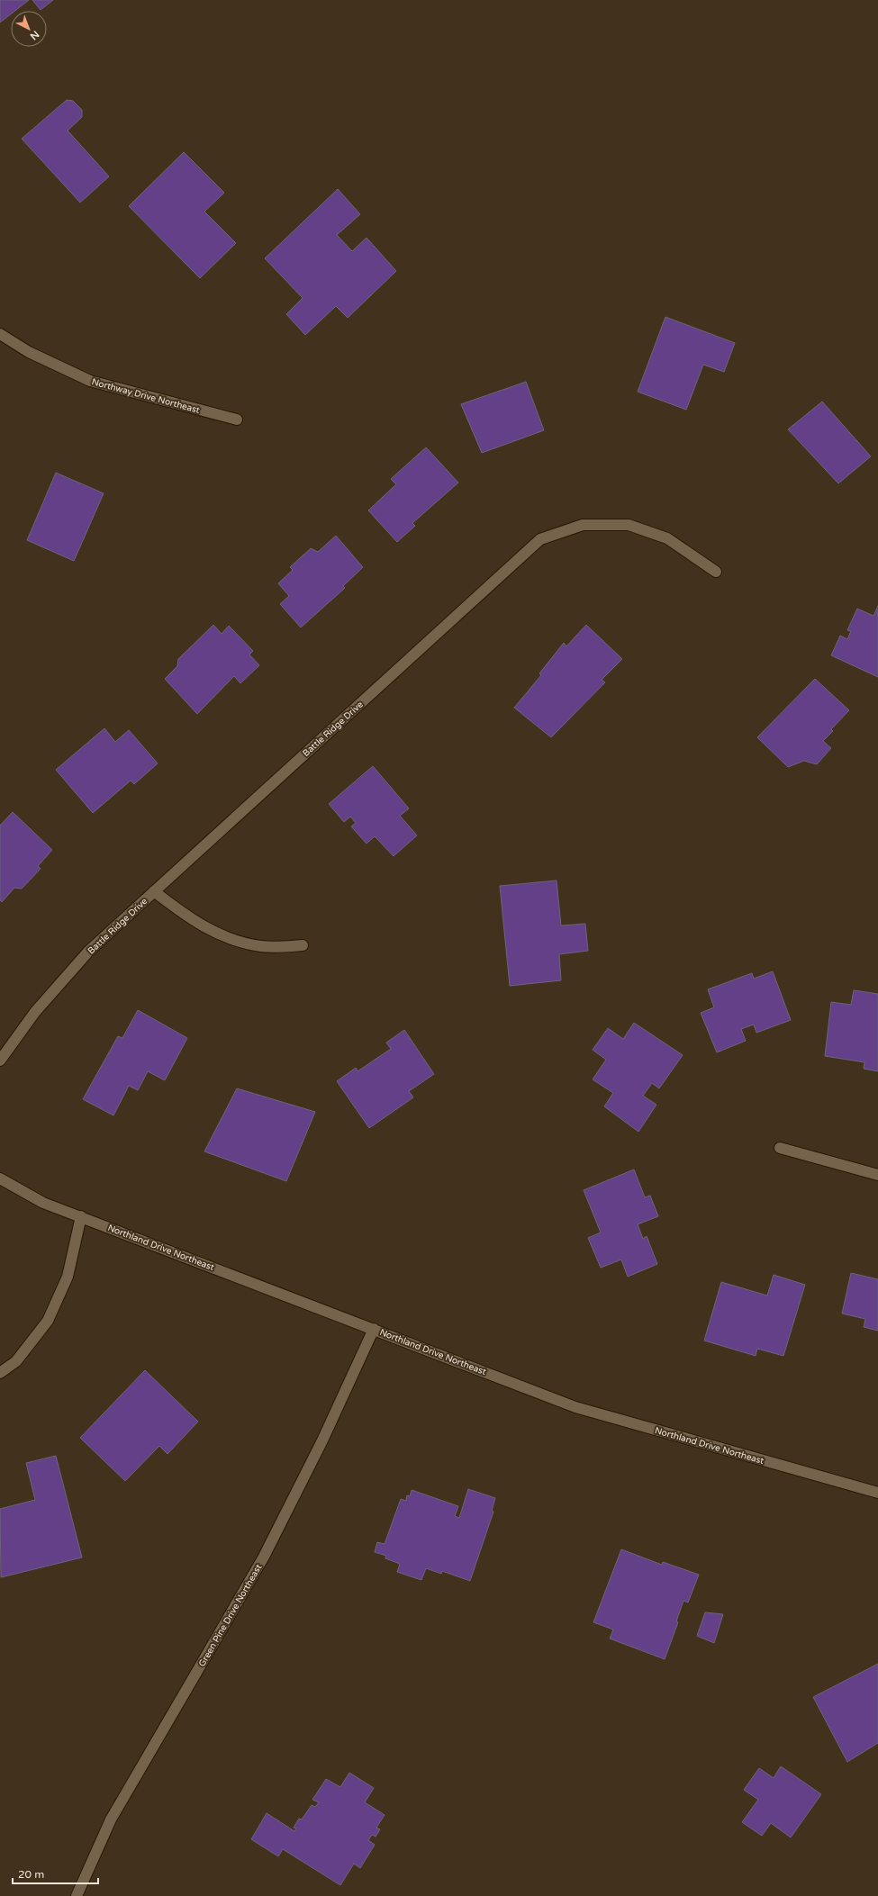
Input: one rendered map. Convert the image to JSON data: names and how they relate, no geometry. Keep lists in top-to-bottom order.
{
  "streets": {
    "street": [
      "Northway Drive Northeast",
      "Battle Ridge Drive",
      "Northland Drive Northeast",
      "Green Pine Drive Northeast"
    ]
  },
  "crossings": [
    ["Northland Drive Northeast", "Green Pine Drive Northeast"]
  ],
  "scale_bar": "20 m",
  "north": "bottom right"
}
